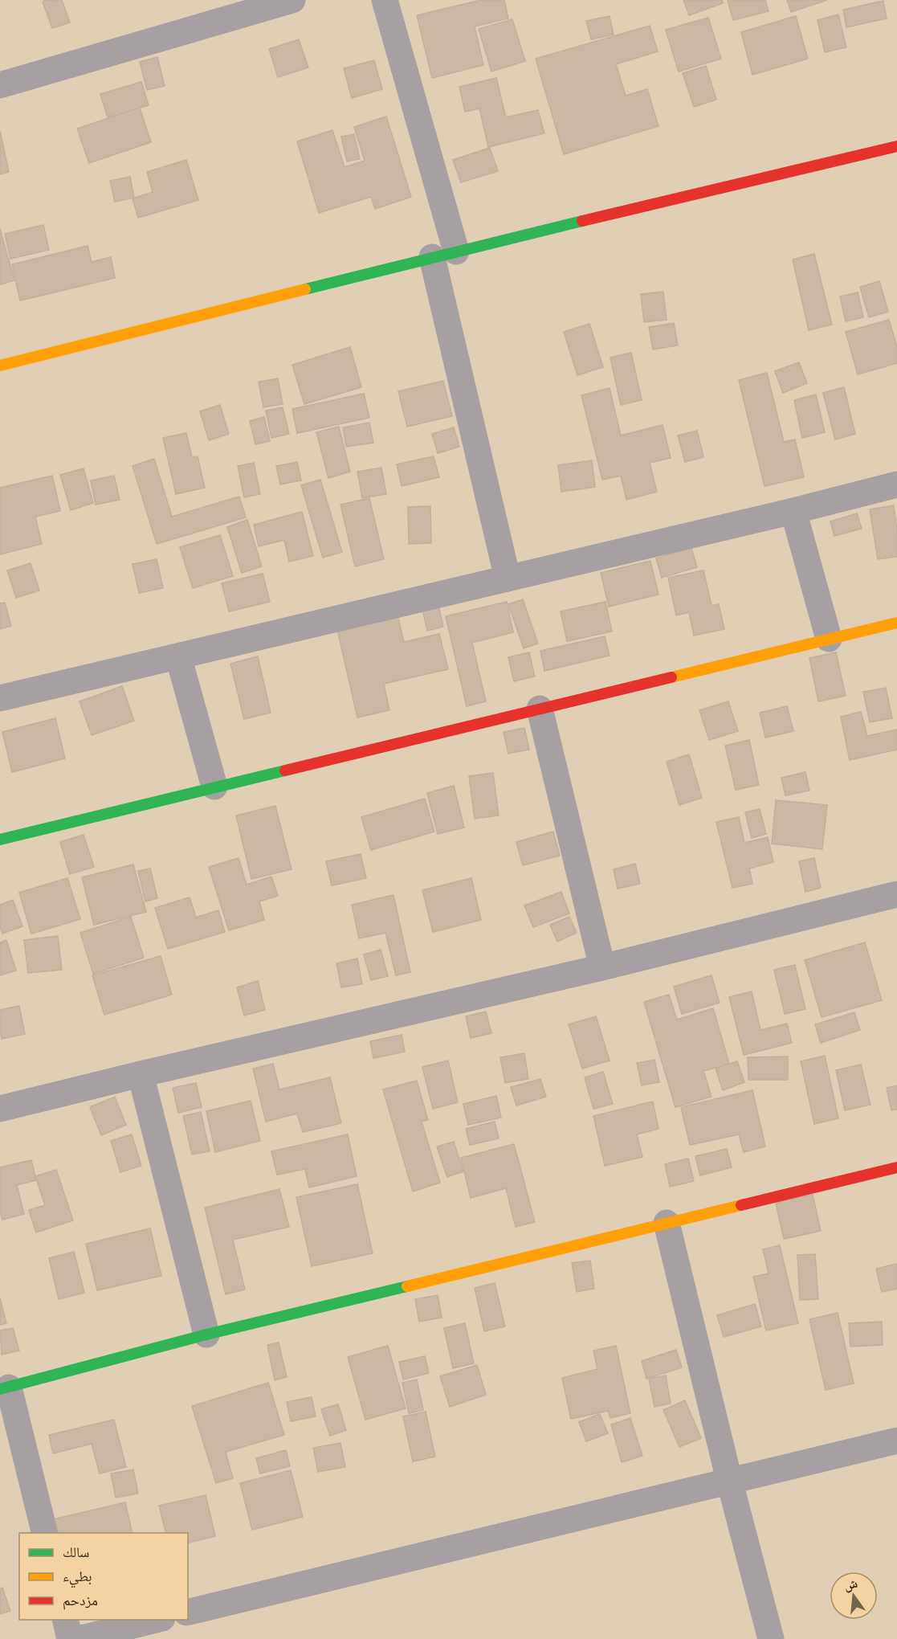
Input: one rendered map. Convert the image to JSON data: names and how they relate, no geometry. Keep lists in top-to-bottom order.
{
  "legend": ["سالك", "بطيء", "مزدحم"],
  "north": "top"
}
